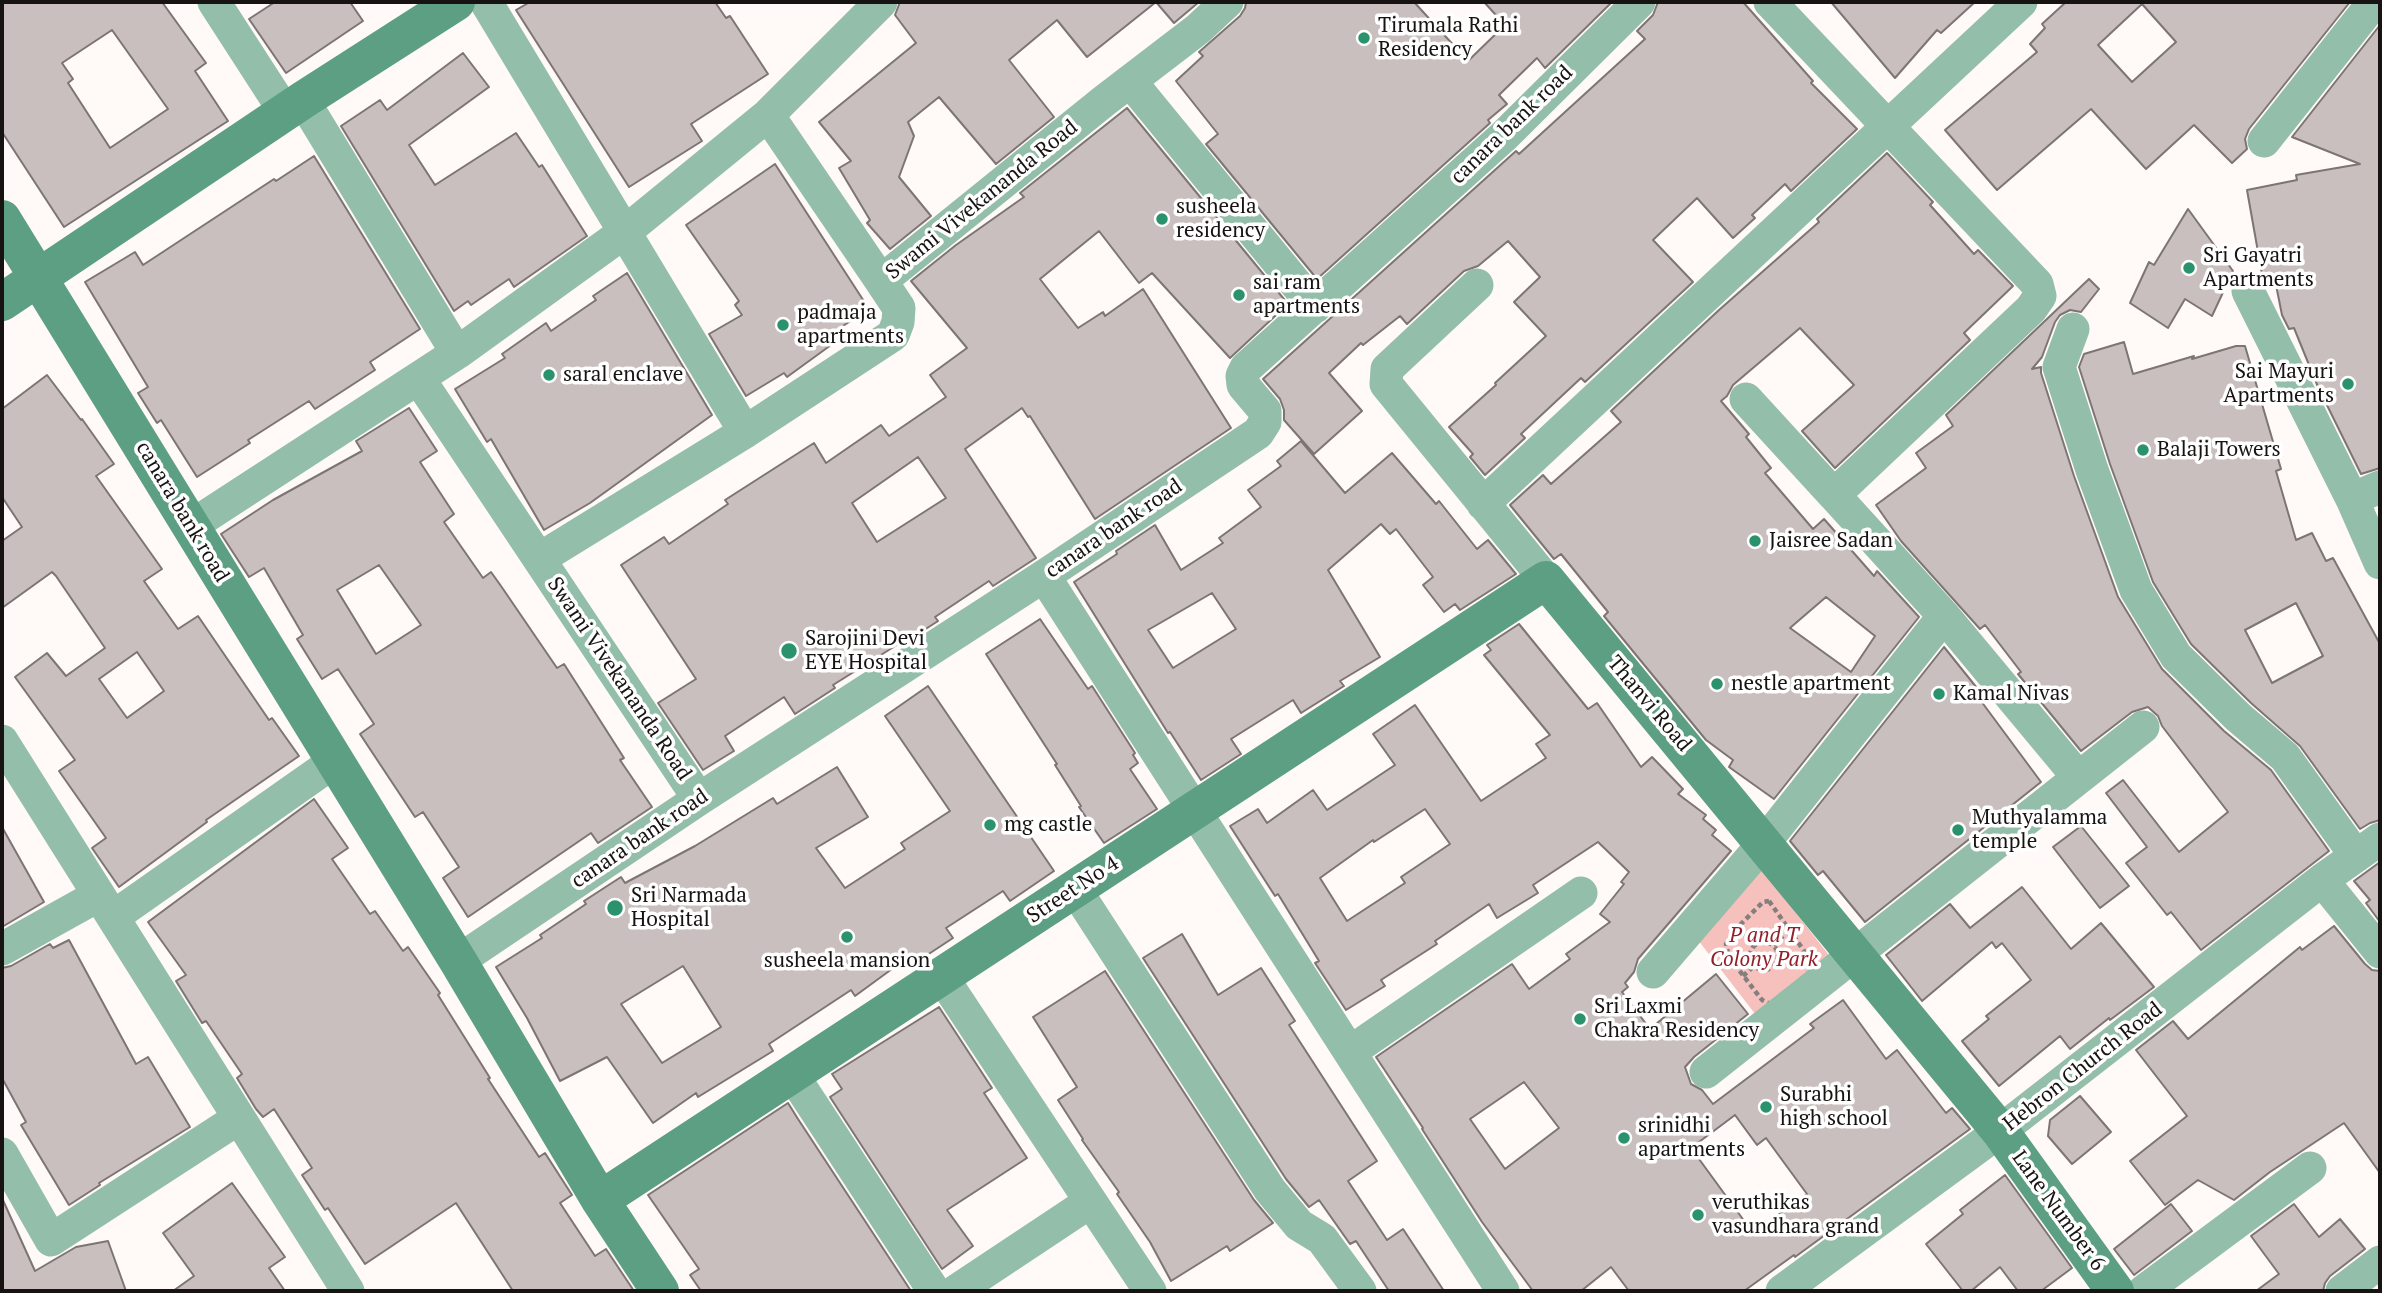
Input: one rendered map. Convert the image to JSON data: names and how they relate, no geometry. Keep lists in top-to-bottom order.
{
  "streets": {
    "street": [
      "canara bank road",
      "Swami Vivekananda Road",
      "Thanvi Road",
      "Street No 4",
      "Hebron Church Road",
      "Lane Number 6"
    ]
  },
  "crossings": [
    ["canara bank road", "Swami Vivekananda Road"],
    ["canara bank road", "Street No 4"],
    ["Thanvi Road", "Street No 4"],
    ["Thanvi Road", "Hebron Church Road"],
    ["Thanvi Road", "Lane Number 6"],
    ["Hebron Church Road", "Lane Number 6"]
  ],
  "parks": ["P and T Colony Park"],
  "places": [
    "Tirumala Rathi Residency",
    "susheela residency",
    "Sri Gayatri Apartments",
    "sai ram apartments",
    "padmaja apartments",
    "saral enclave",
    "Sai Mayuri Apartments",
    "Balaji Towers",
    "Jaisree Sadan",
    "Sarojini Devi EYE Hospital",
    "nestle apartment",
    "Kamal Nivas",
    "mg castle",
    "Muthyalamma temple",
    "Sri Narmada Hospital",
    "susheela mansion",
    "Sri Laxmi Chakra Residency",
    "Surabhi high school",
    "srinidhi apartments",
    "veruthikas vasundhara grand"
  ]
}
